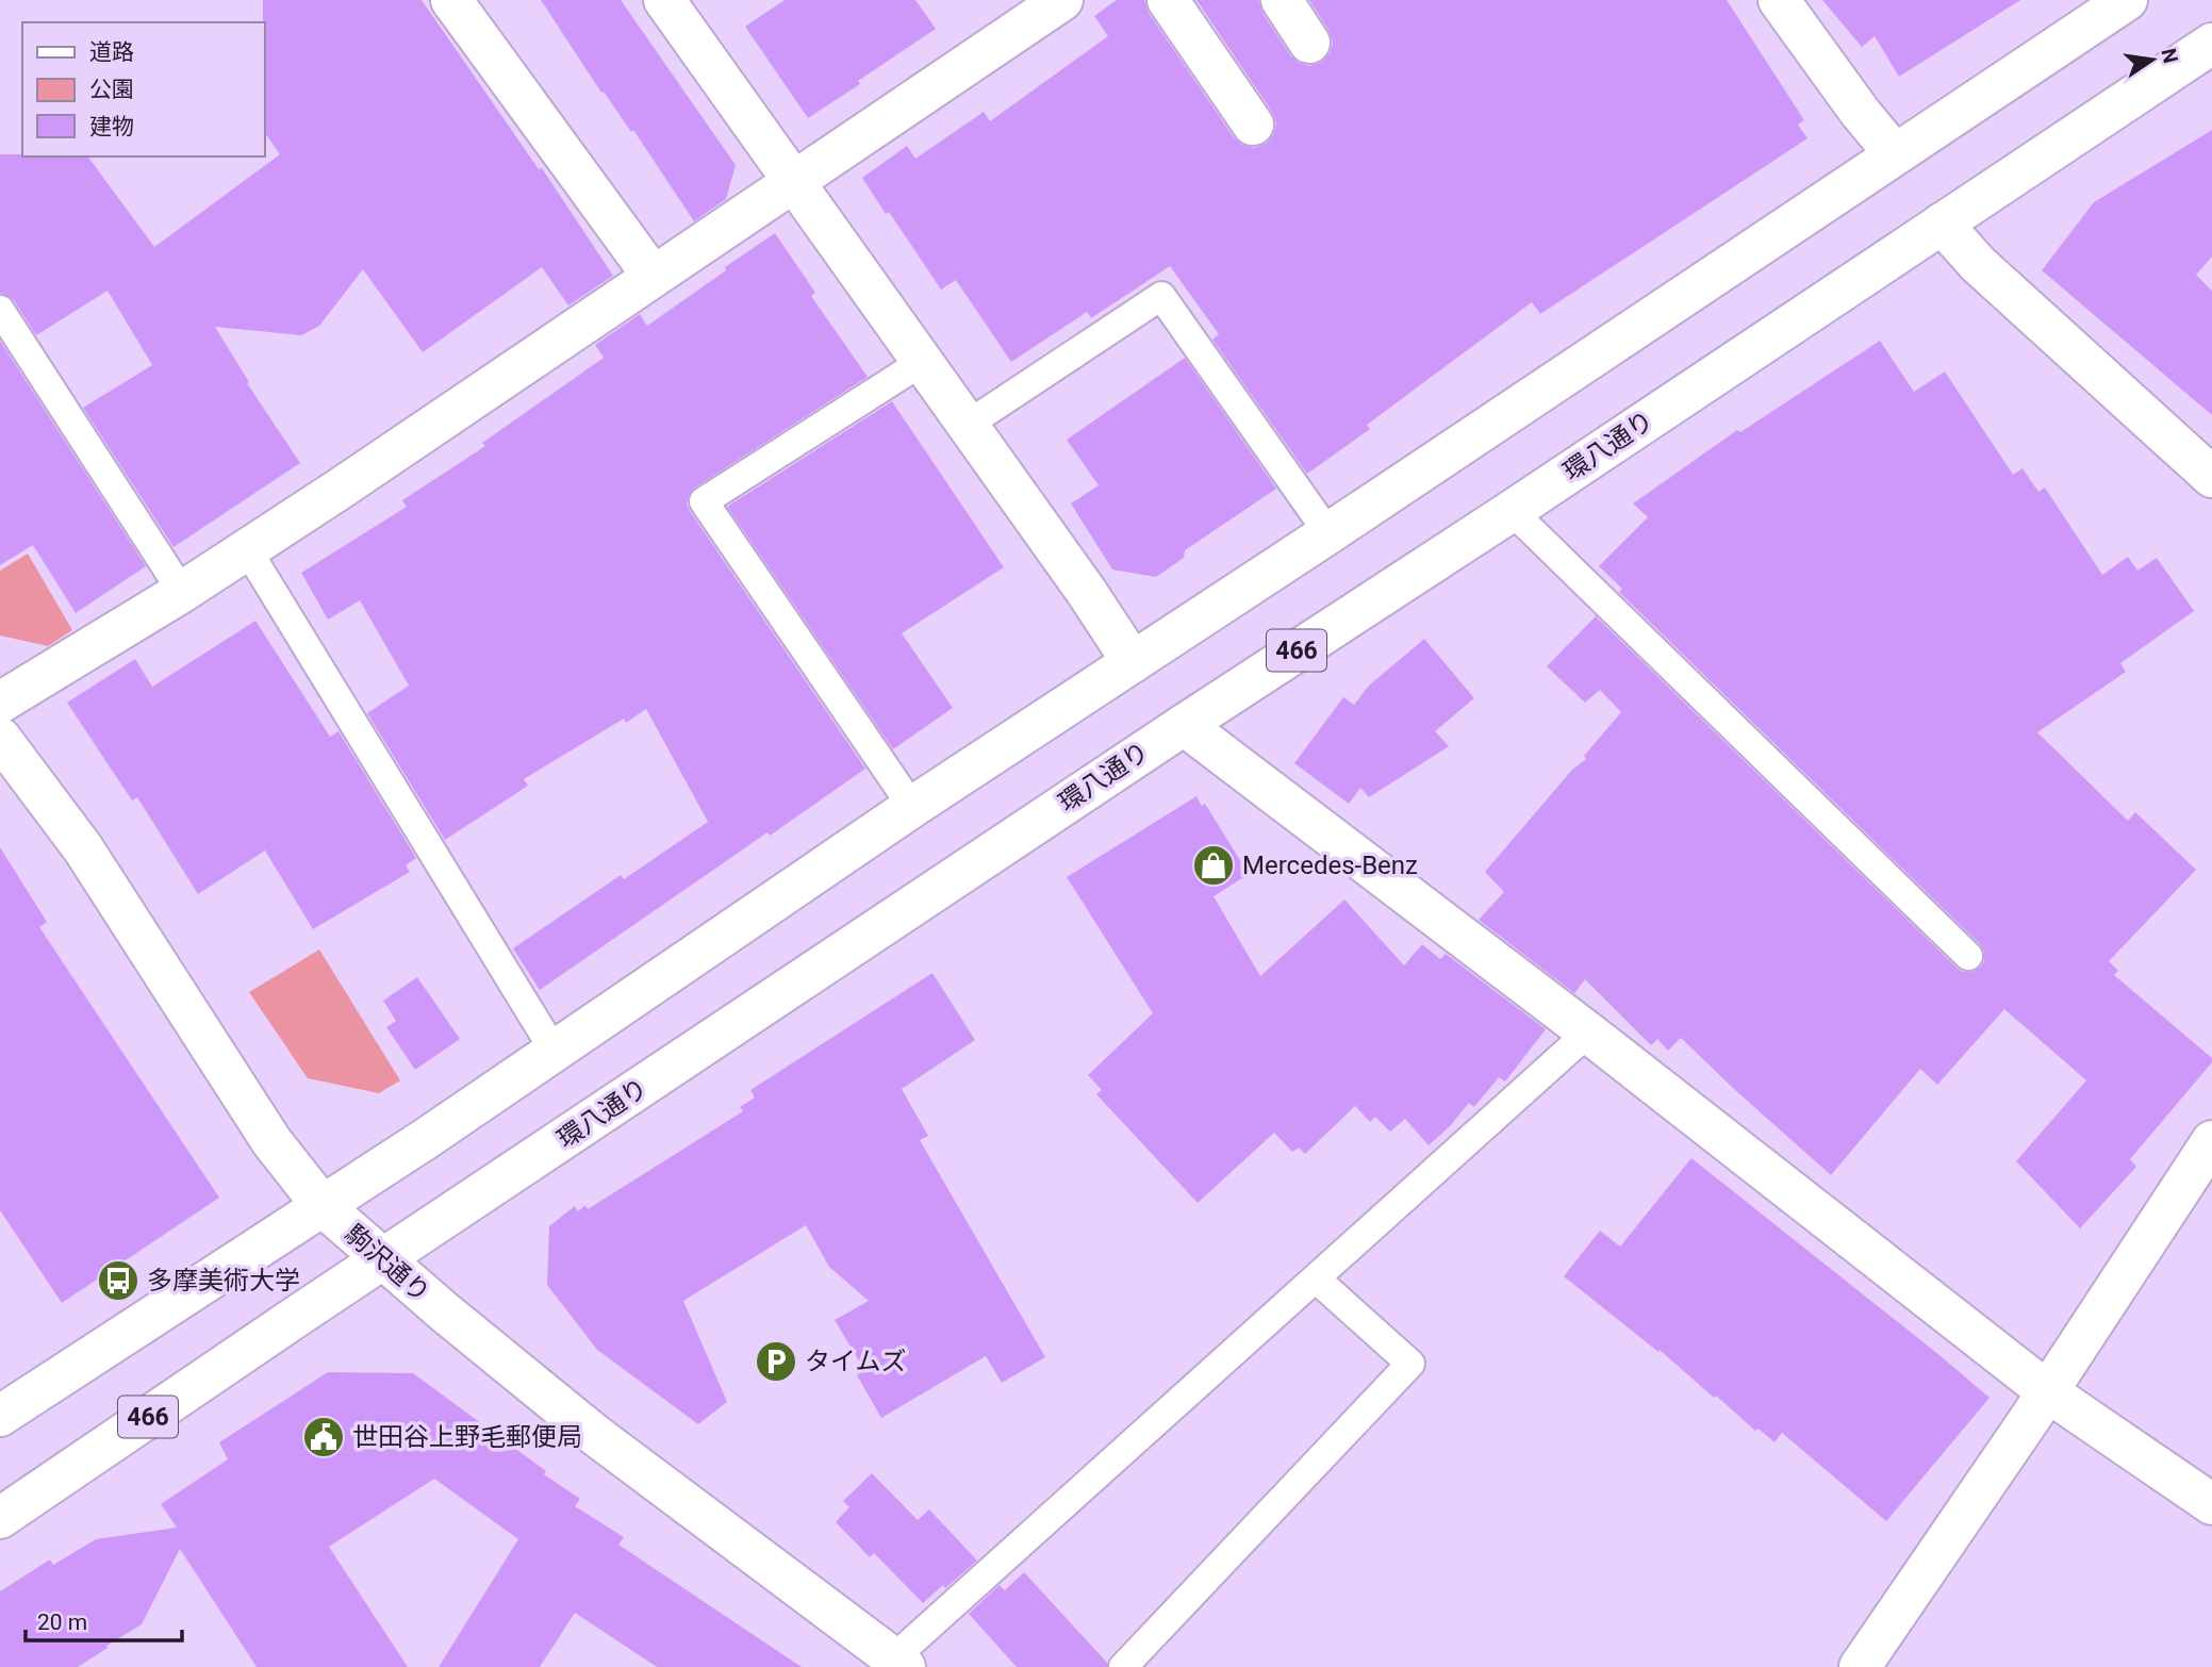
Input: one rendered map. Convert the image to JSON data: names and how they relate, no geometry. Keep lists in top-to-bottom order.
{
  "streets": {
    "main road": ["環八通り", "466", "駒沢通り"]
  },
  "crossings": [
    ["環八通り", "駒沢通り"]
  ],
  "places": {
    "shop": ["Mercedes-Benz"],
    "bus stop": ["多摩美術大学"],
    "parking": ["タイムズ"],
    "public building": ["世田谷上野毛郵便局"]
  },
  "legend": ["道路", "公園", "建物"],
  "scale_bar": "20 m",
  "north": "right"
}
